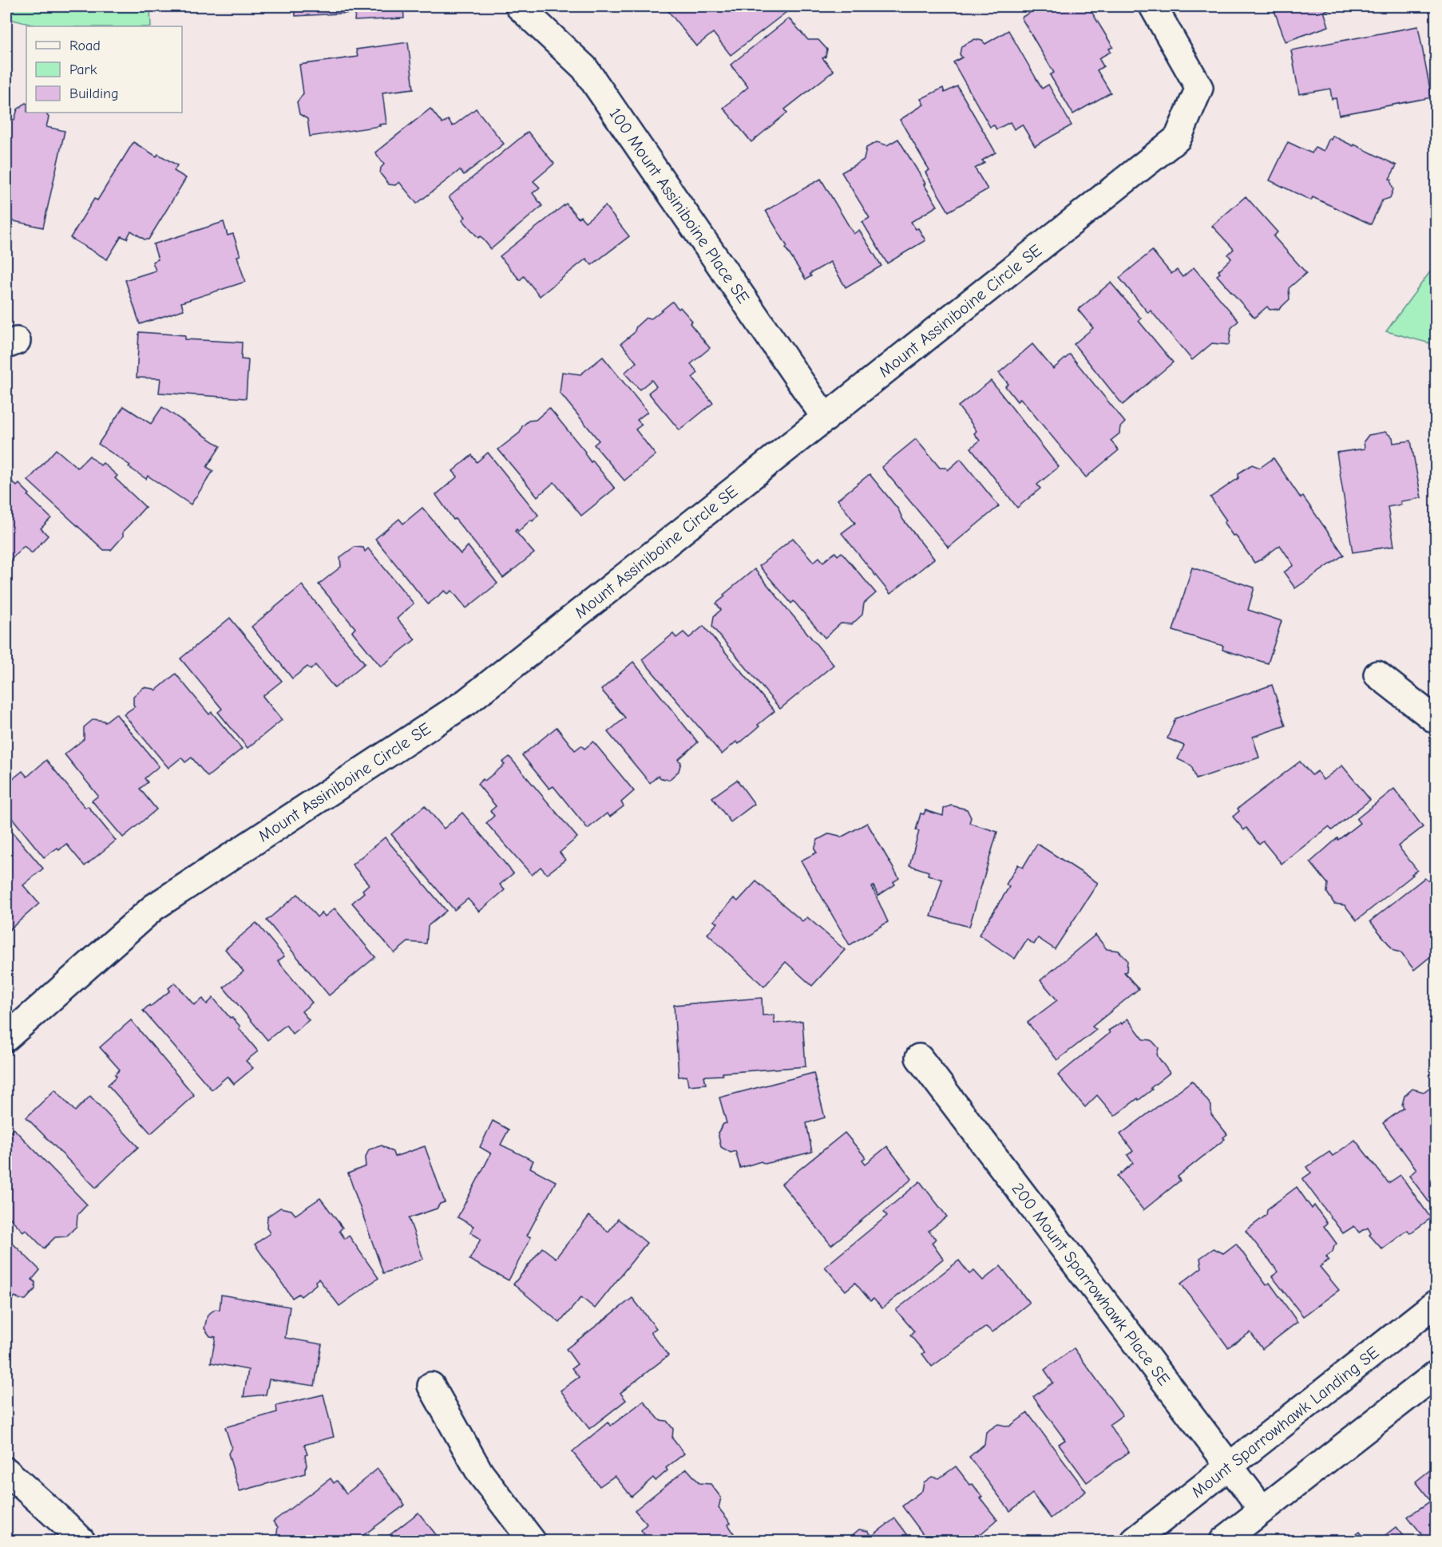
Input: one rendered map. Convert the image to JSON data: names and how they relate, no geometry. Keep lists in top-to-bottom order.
{
  "streets": {
    "street": [
      "100 Mount Assiniboine Place SE",
      "Mount Assiniboine Circle SE",
      "200 Mount Sparrowhawk Place SE",
      "Mount Sparrowhawk Landing SE"
    ]
  },
  "crossings": [
    ["100 Mount Assiniboine Place SE", "Mount Assiniboine Circle SE"],
    ["200 Mount Sparrowhawk Place SE", "Mount Sparrowhawk Landing SE"]
  ],
  "legend": ["Road", "Park", "Building"]
}
